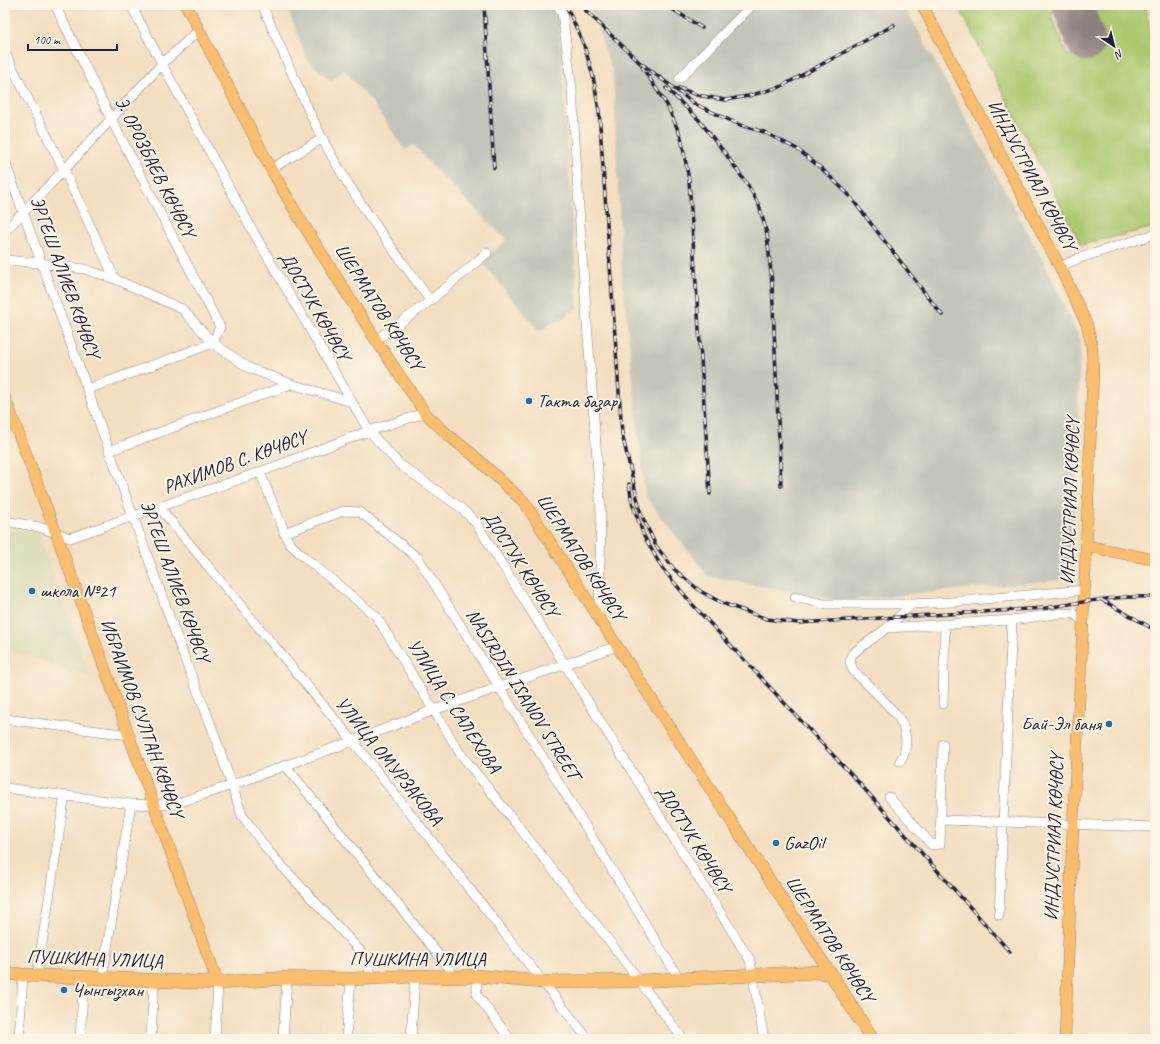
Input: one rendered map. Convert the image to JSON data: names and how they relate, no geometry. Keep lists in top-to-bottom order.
{
  "streets": {
    "highway": ["ШЕРМАТОВ КӨЧӨСҮ", "ПУШКИНА УЛИЦА"],
    "main road": ["ИНДУСТРИАЛ КӨЧӨСҮ", "ИБРАИМОВ СУЛТАН КӨЧӨСҮ"],
    "street": [
      "Э. ОРОЗБАЕВ КӨЧӨСҮ",
      "ЭРГЕШ АЛИЕВ КӨЧӨСҮ",
      "ДОСТУК КӨЧӨСҮ",
      "РАХИМОВ С. КӨЧӨСҮ",
      "NASIRDIN ISANOV STREET",
      "УЛИЦА С. САЛЕХОВА",
      "УЛИЦА ОМУРЗАКОВА"
    ]
  },
  "crossings": [
    ["ЭРГЕШ АЛИЕВ КӨЧӨСҮ", "РАХИМОВ С. КӨЧӨСҮ"],
    ["ЭРГЕШ АЛИЕВ КӨЧӨСҮ", "ПУШКИНА УЛИЦА"],
    ["ДОСТУК КӨЧӨСҮ", "РАХИМОВ С. КӨЧӨСҮ"],
    ["ДОСТУК КӨЧӨСҮ", "ПУШКИНА УЛИЦА"],
    ["ШЕРМАТОВ КӨЧӨСҮ", "РАХИМОВ С. КӨЧӨСҮ"],
    ["ШЕРМАТОВ КӨЧӨСҮ", "ПУШКИНА УЛИЦА"],
    ["РАХИМОВ С. КӨЧӨСҮ", "УЛИЦА С. САЛЕХОВА"],
    ["РАХИМОВ С. КӨЧӨСҮ", "ИБРАИМОВ СУЛТАН КӨЧӨСҮ"],
    ["РАХИМОВ С. КӨЧӨСҮ", "УЛИЦА ОМУРЗАКОВА"],
    ["NASIRDIN ISANOV STREET", "УЛИЦА С. САЛЕХОВА"],
    ["NASIRDIN ISANOV STREET", "ПУШКИНА УЛИЦА"],
    ["УЛИЦА С. САЛЕХОВА", "ПУШКИНА УЛИЦА"],
    ["ИБРАИМОВ СУЛТАН КӨЧӨСҮ", "ПУШКИНА УЛИЦА"],
    ["УЛИЦА ОМУРЗАКОВА", "ПУШКИНА УЛИЦА"]
  ],
  "places": [
    "Такта базар",
    "школа №21",
    "Бай-Эл баня",
    "GazOil",
    "Чынгызхан"
  ],
  "scale_bar": "100 m",
  "north": "bottom right"
}
